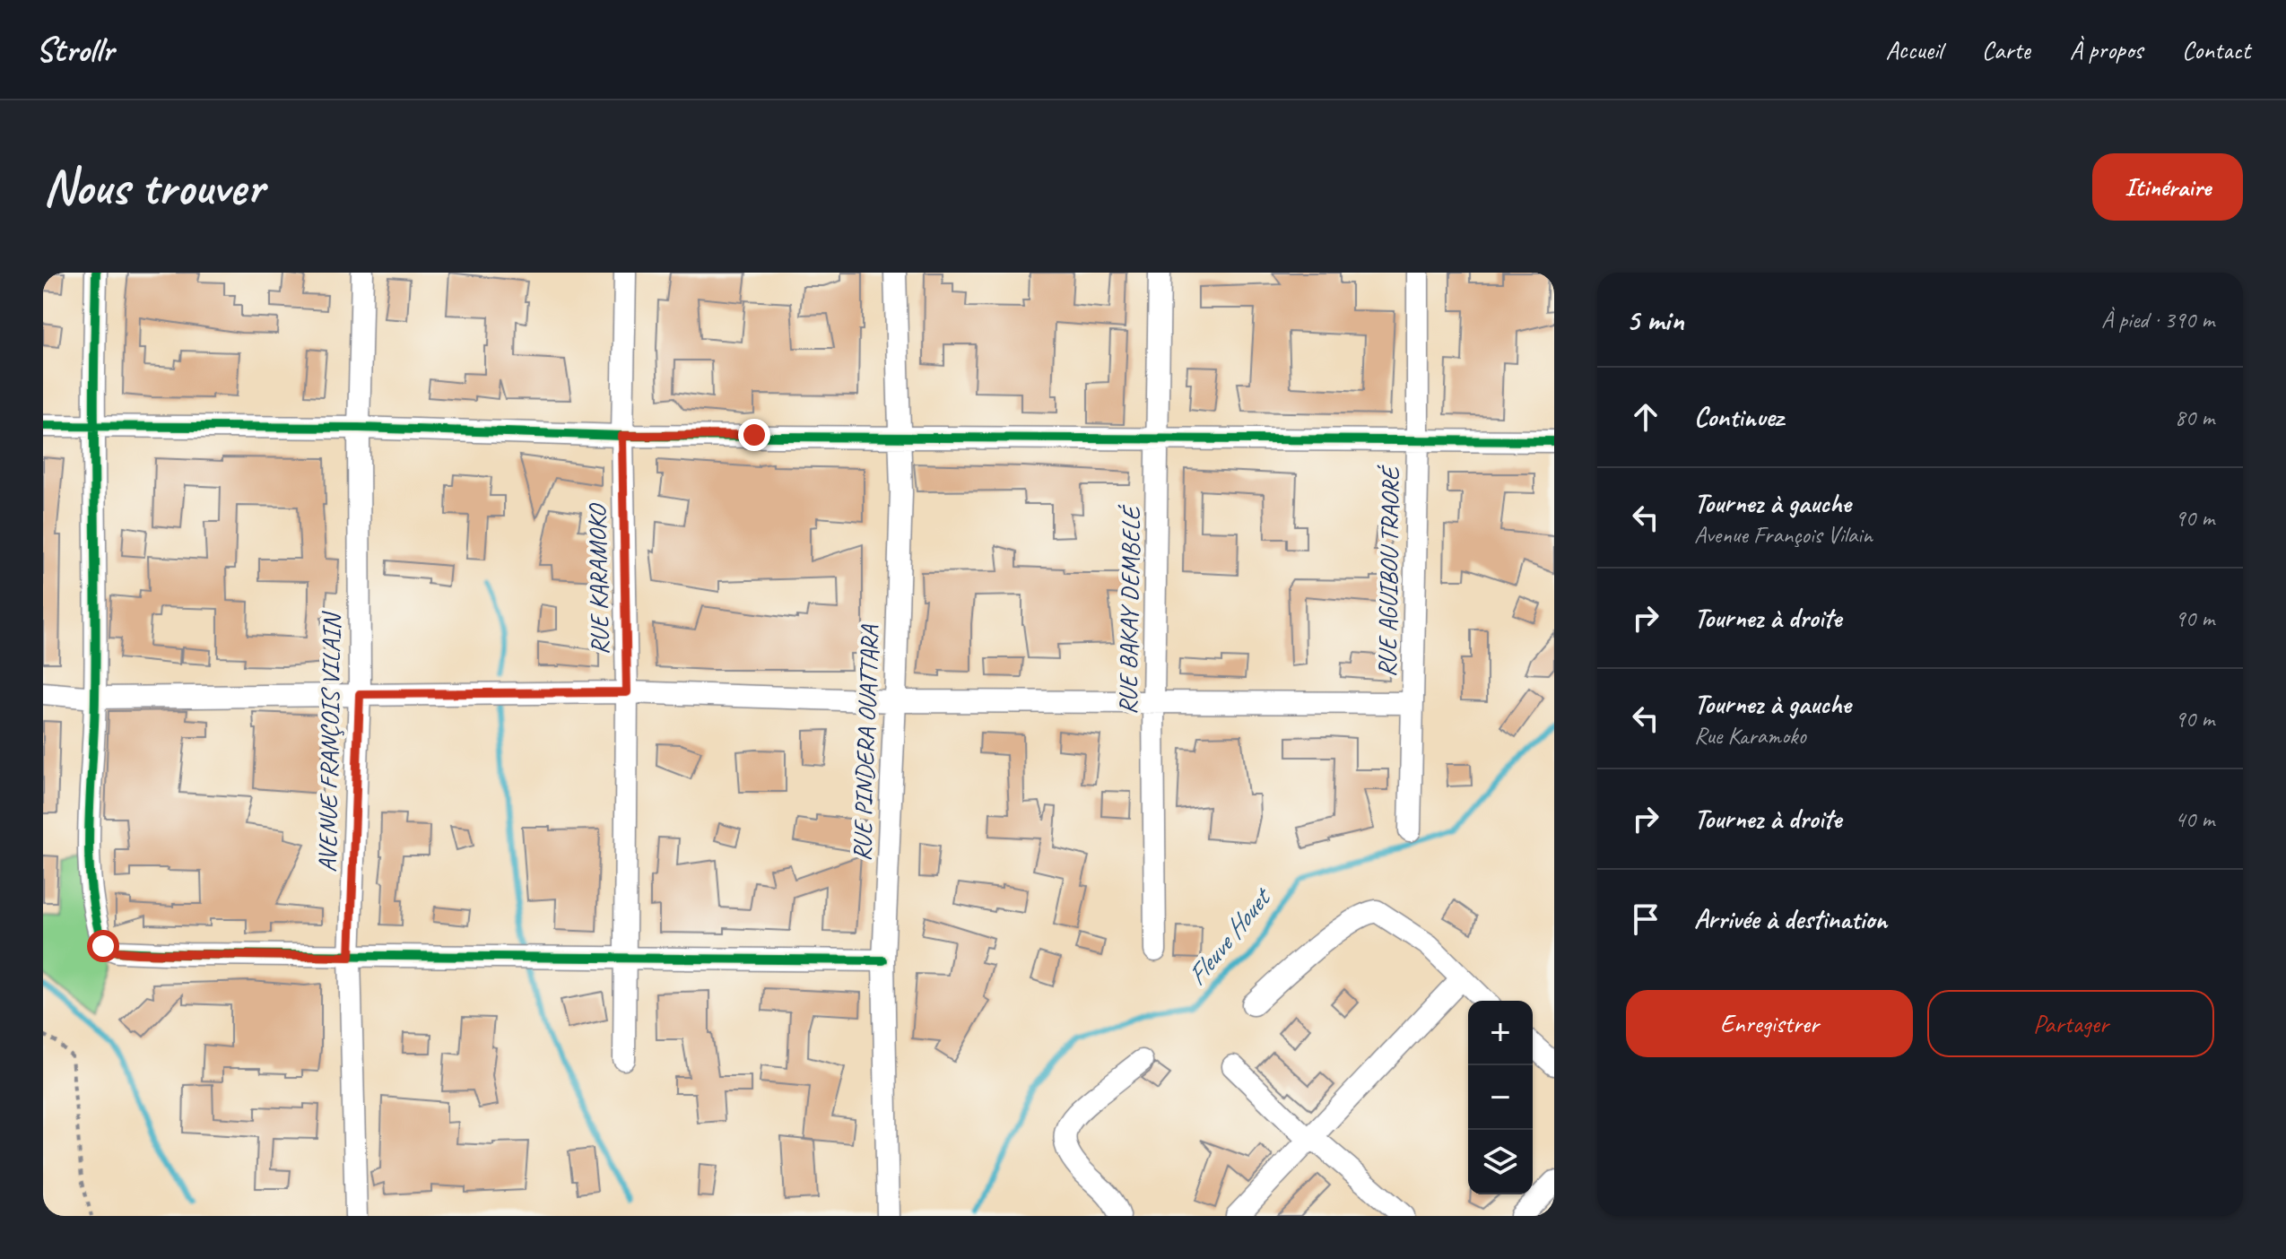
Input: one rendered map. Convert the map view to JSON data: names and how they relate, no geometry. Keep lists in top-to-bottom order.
{
  "streets": {
    "street": [
      "RUE AGUIBOU TRAORÉ",
      "RUE KARAMOKO",
      "RUE BAKAY DEMBELÉ",
      "AVENUE FRANÇOIS VILAIN",
      "RUE PINDERA OUATTARA"
    ]
  },
  "water": ["Fleuve Houet"],
  "page": {
    "header": "Strollr",
    "nav": [
      "Accueil",
      "Carte",
      "À propos",
      "Contact"
    ],
    "buttons": [
      "Itinéraire",
      ["Enregistrer", "Partager"]
    ],
    "title": "Nous trouver",
    "heading": ["5 min", "À pied · 390 m"],
    "list": [
      ["Continuez", "80 m"],
      ["Tournez à gauche", "Avenue François Vilain", "90 m"],
      ["Tournez à droite", "90 m"],
      ["Tournez à gauche", "Rue Karamoko", "90 m"],
      ["Tournez à droite", "40 m"],
      "Arrivée à destination"
    ],
    "map_buttons": ["+", "−"]
  }
}
